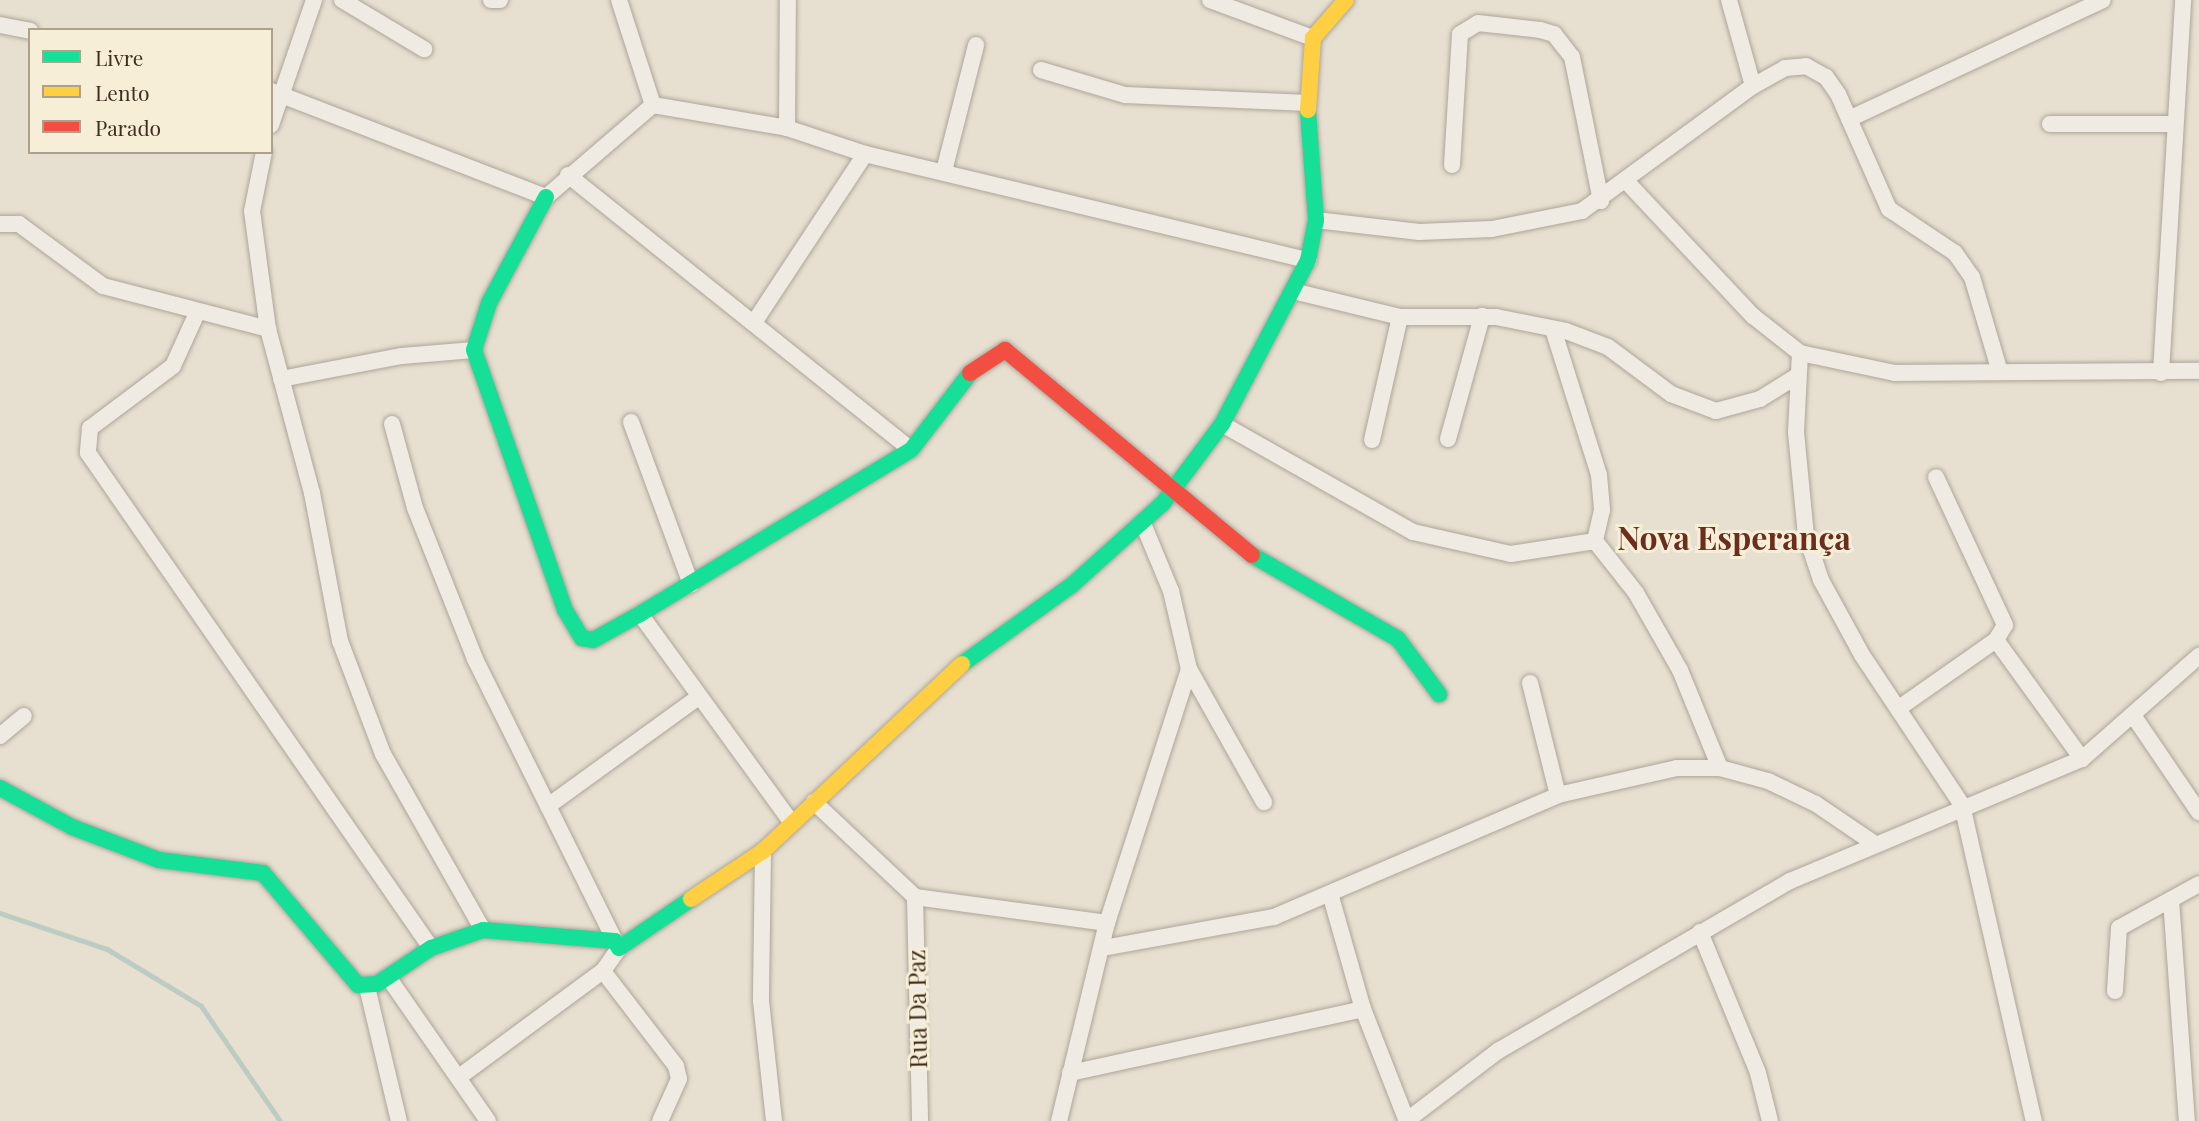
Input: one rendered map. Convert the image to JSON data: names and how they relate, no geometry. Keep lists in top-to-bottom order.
{
  "streets": {
    "street": ["Rua Da Paz"]
  },
  "districts": ["Nova Esperança"],
  "legend": ["Livre", "Lento", "Parado"]
}
